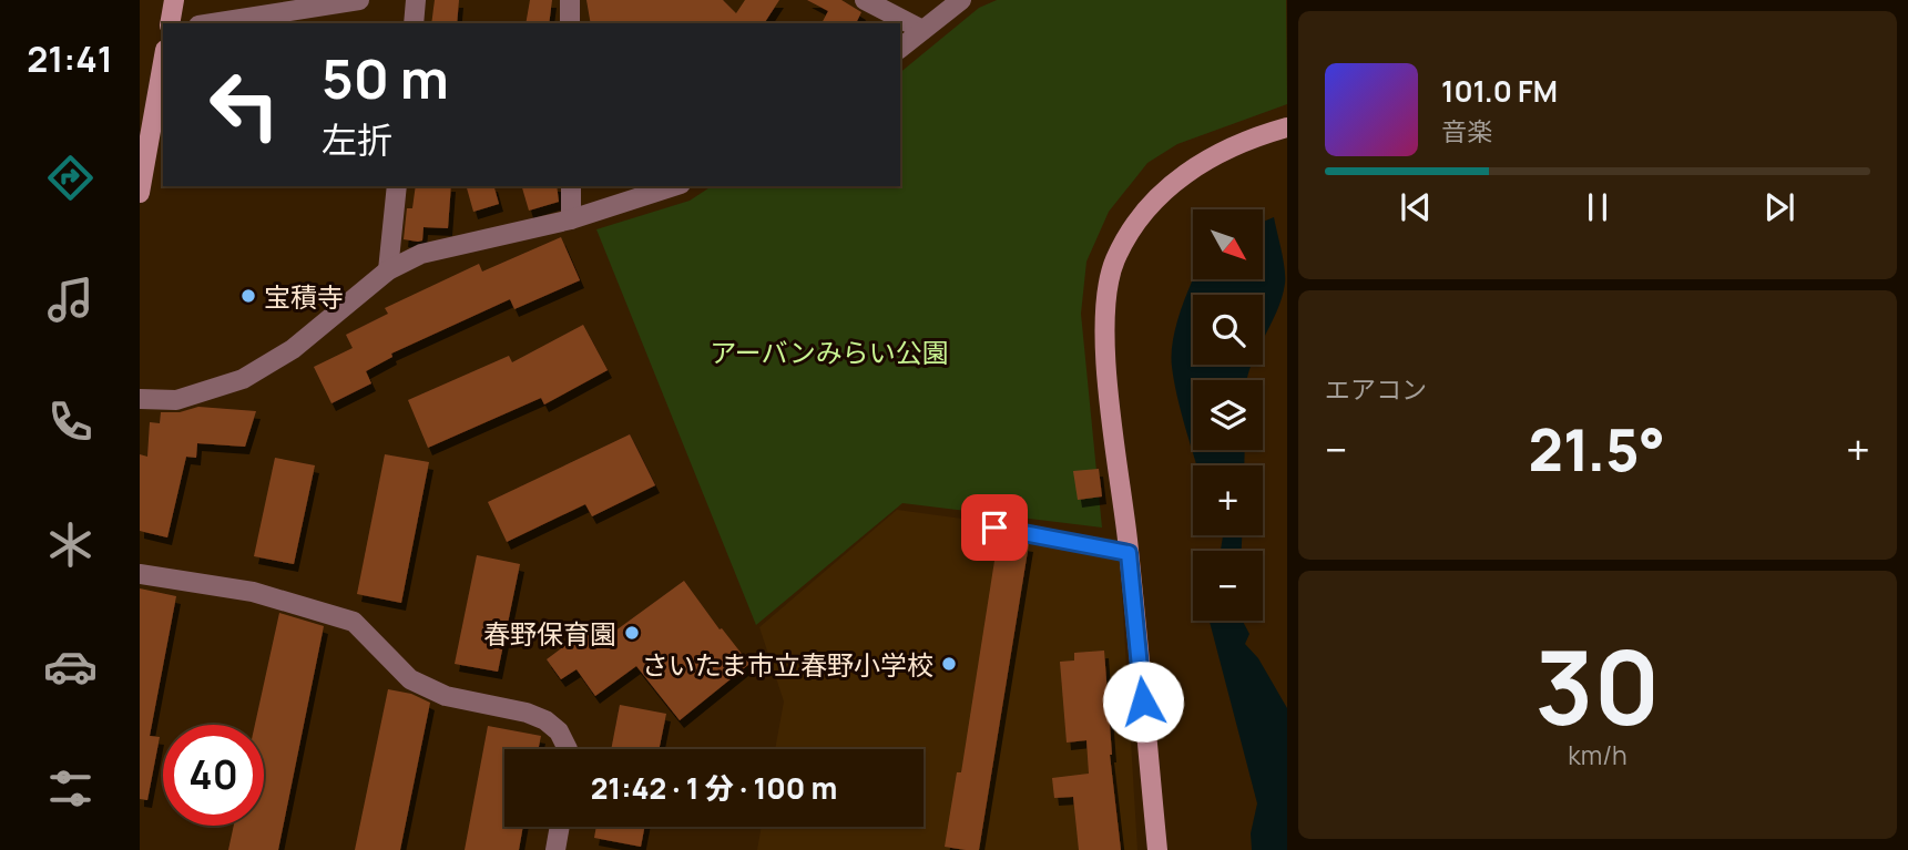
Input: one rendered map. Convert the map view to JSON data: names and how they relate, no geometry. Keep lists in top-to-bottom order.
{
  "parks": ["アーバンみらい公園"],
  "places": ["宝積寺", "春野保育園", "さいたま市立春野小学校"],
  "north": "bottom right",
  "page": {
    "tabs": "21:41",
    "turn": ["50 m", "左折"],
    "song": ["101.0 FM", "音楽"],
    "map_buttons": ["+", "−"],
    "tile": [
      "エアコン",
      ["30", "km/h"]
    ],
    "heat": ["−", "21.5°", "+"],
    "limit": "40",
    "trip": "21:42 · 1 分 · 100 m"
  }
}
